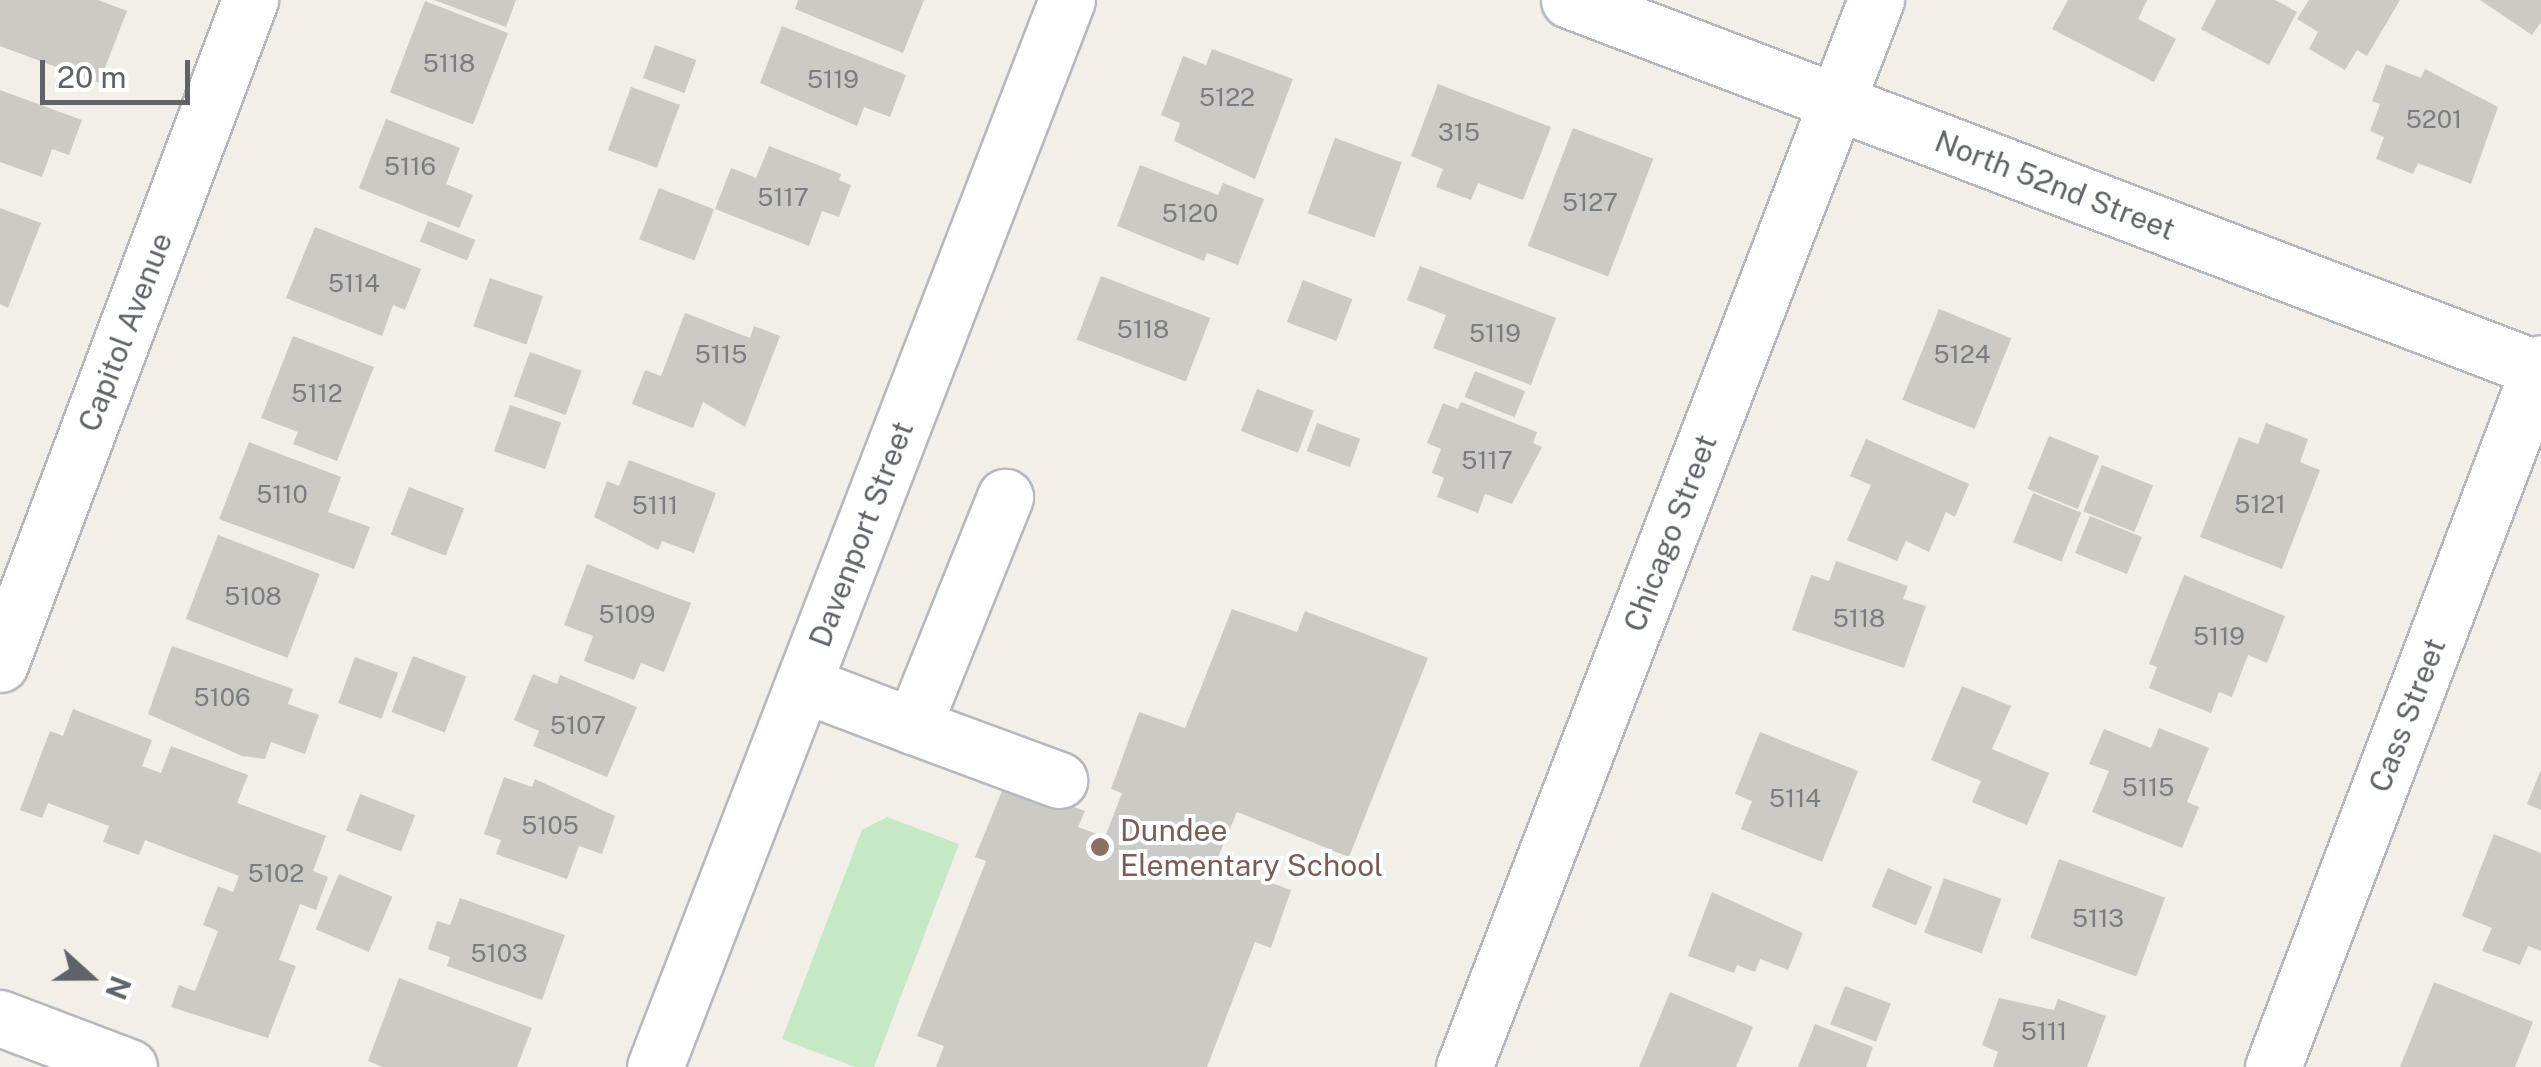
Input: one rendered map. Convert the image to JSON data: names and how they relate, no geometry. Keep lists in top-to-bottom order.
{
  "streets": {
    "street": [
      "North 52nd Street",
      "Capitol Avenue",
      "Chicago Street",
      "Davenport Street",
      "Cass Street"
    ]
  },
  "crossings": [
    ["North 52nd Street", "Chicago Street"],
    ["North 52nd Street", "Cass Street"]
  ],
  "places": ["Dundee Elementary School"],
  "house_numbers": [
    "5118",
    "5119",
    "5122",
    "5201",
    "315",
    "5116",
    "5117",
    "5127",
    "5120",
    "5114",
    "5118",
    "5119",
    "5115",
    "5124",
    "5112",
    "5117",
    "5110",
    "5121",
    "5111",
    "5108",
    "5109",
    "5118",
    "5119",
    "5106",
    "5107",
    "5115",
    "5114",
    "5105",
    "5102",
    "5113",
    "5103",
    "5111"
  ],
  "scale_bar": "20 m",
  "north": "right"
}
